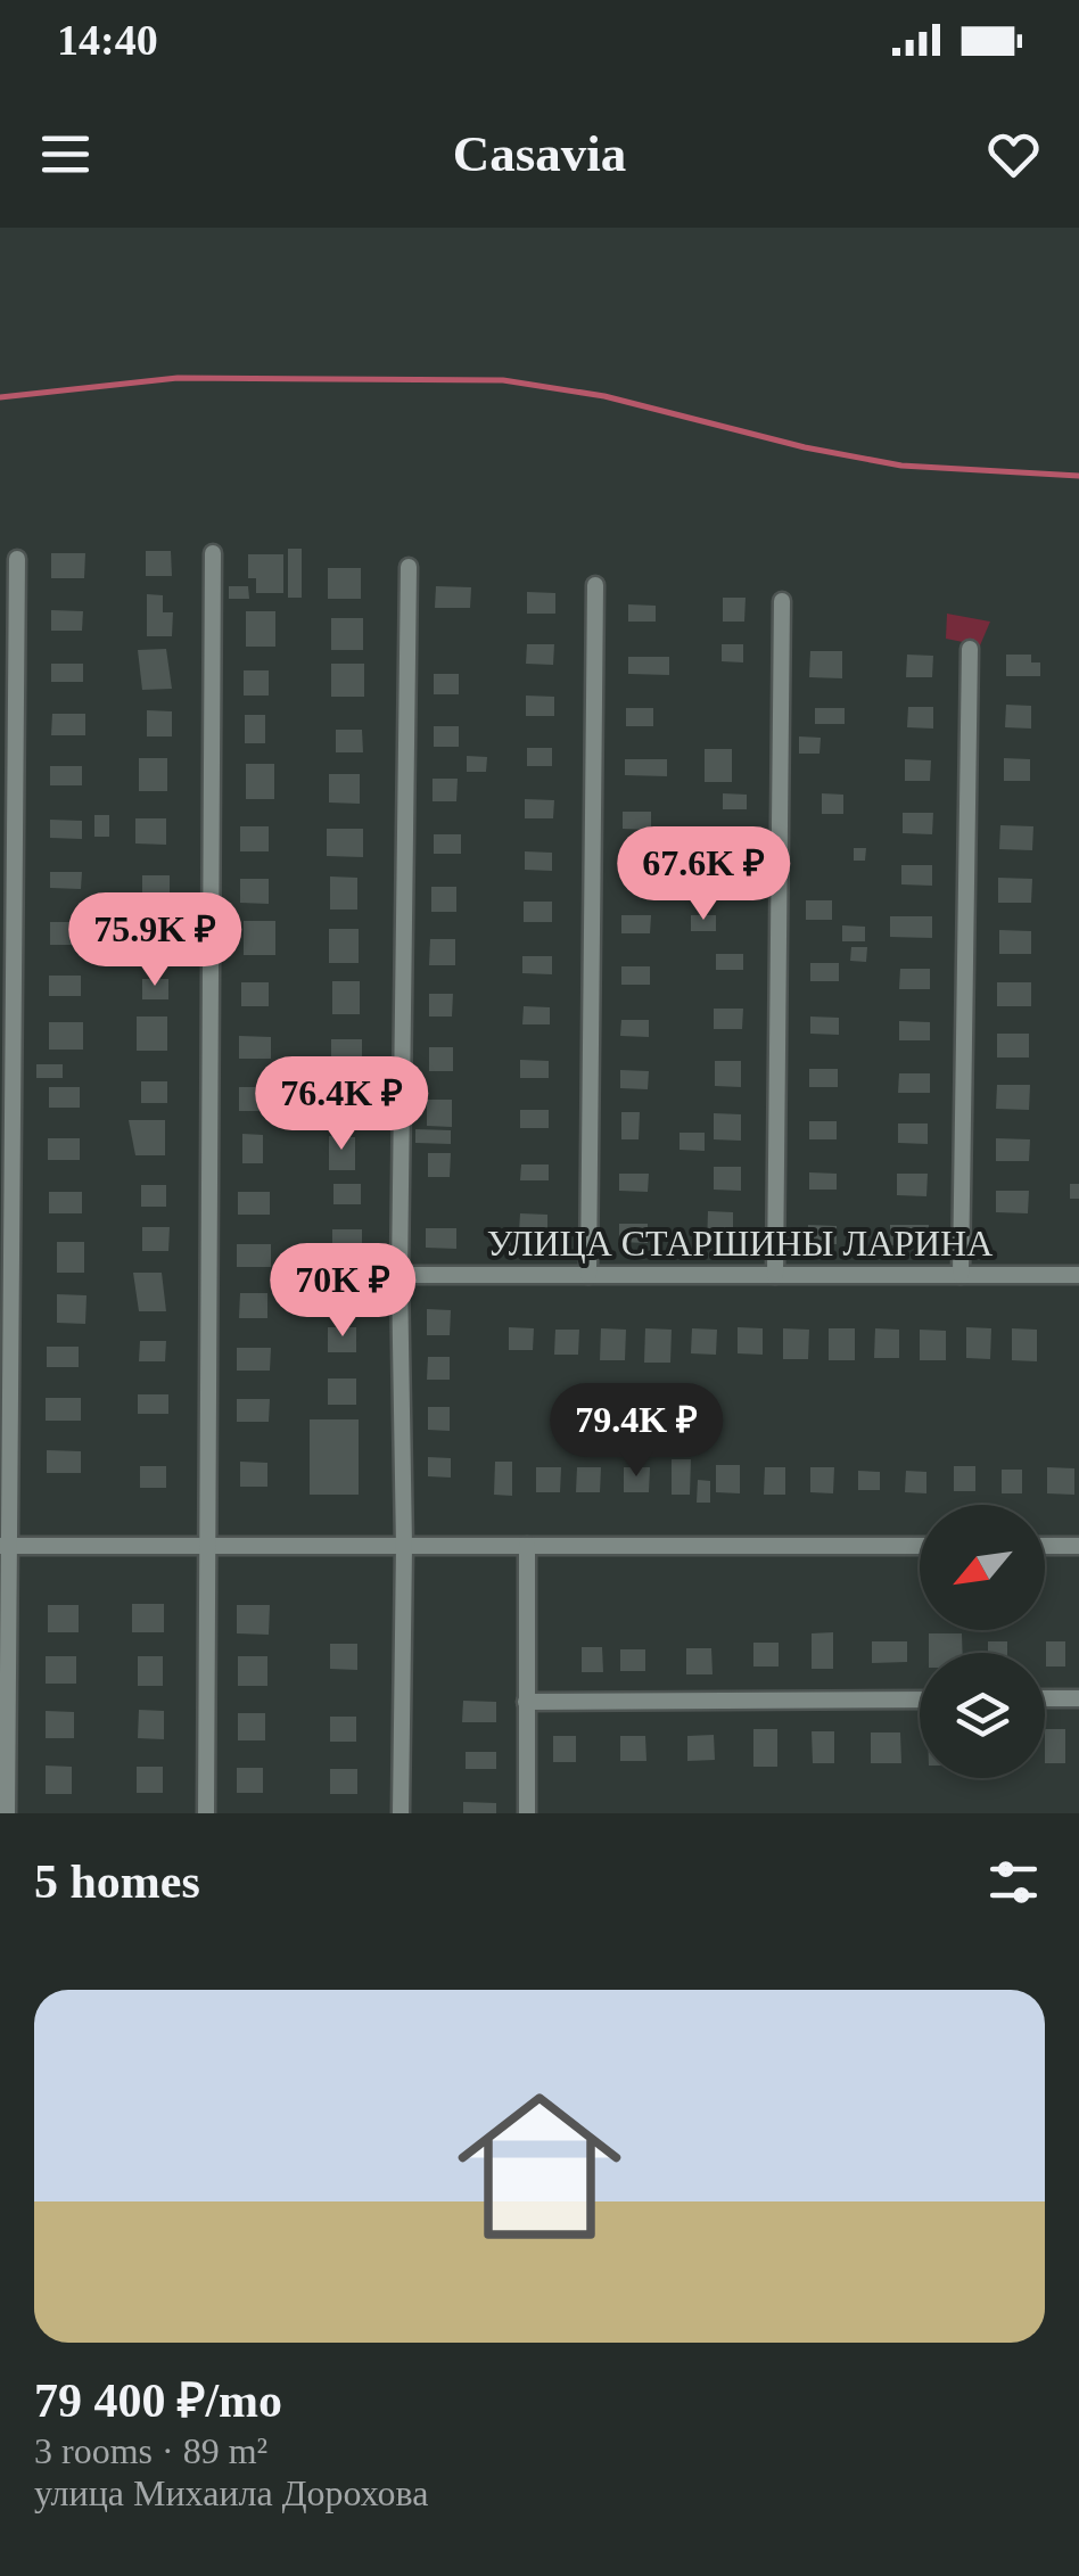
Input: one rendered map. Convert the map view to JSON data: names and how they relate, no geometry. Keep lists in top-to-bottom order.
{
  "streets": {
    "street": ["УЛИЦА СТАРШИНЫ ЛАРИНА"]
  },
  "north": "bottom left",
  "page": {
    "status": "14:40",
    "header": "Casavia",
    "price": [
      "67.6K ₽",
      "75.9K ₽",
      "76.4K ₽",
      "70K ₽",
      "79.4K ₽"
    ],
    "heading": "5 homes",
    "list": [
      {
        "name": "79 400 ₽/mo",
        "note": "3 rooms · 89 m² · улица Михаила Дорохова"
      }
    ]
  }
}
